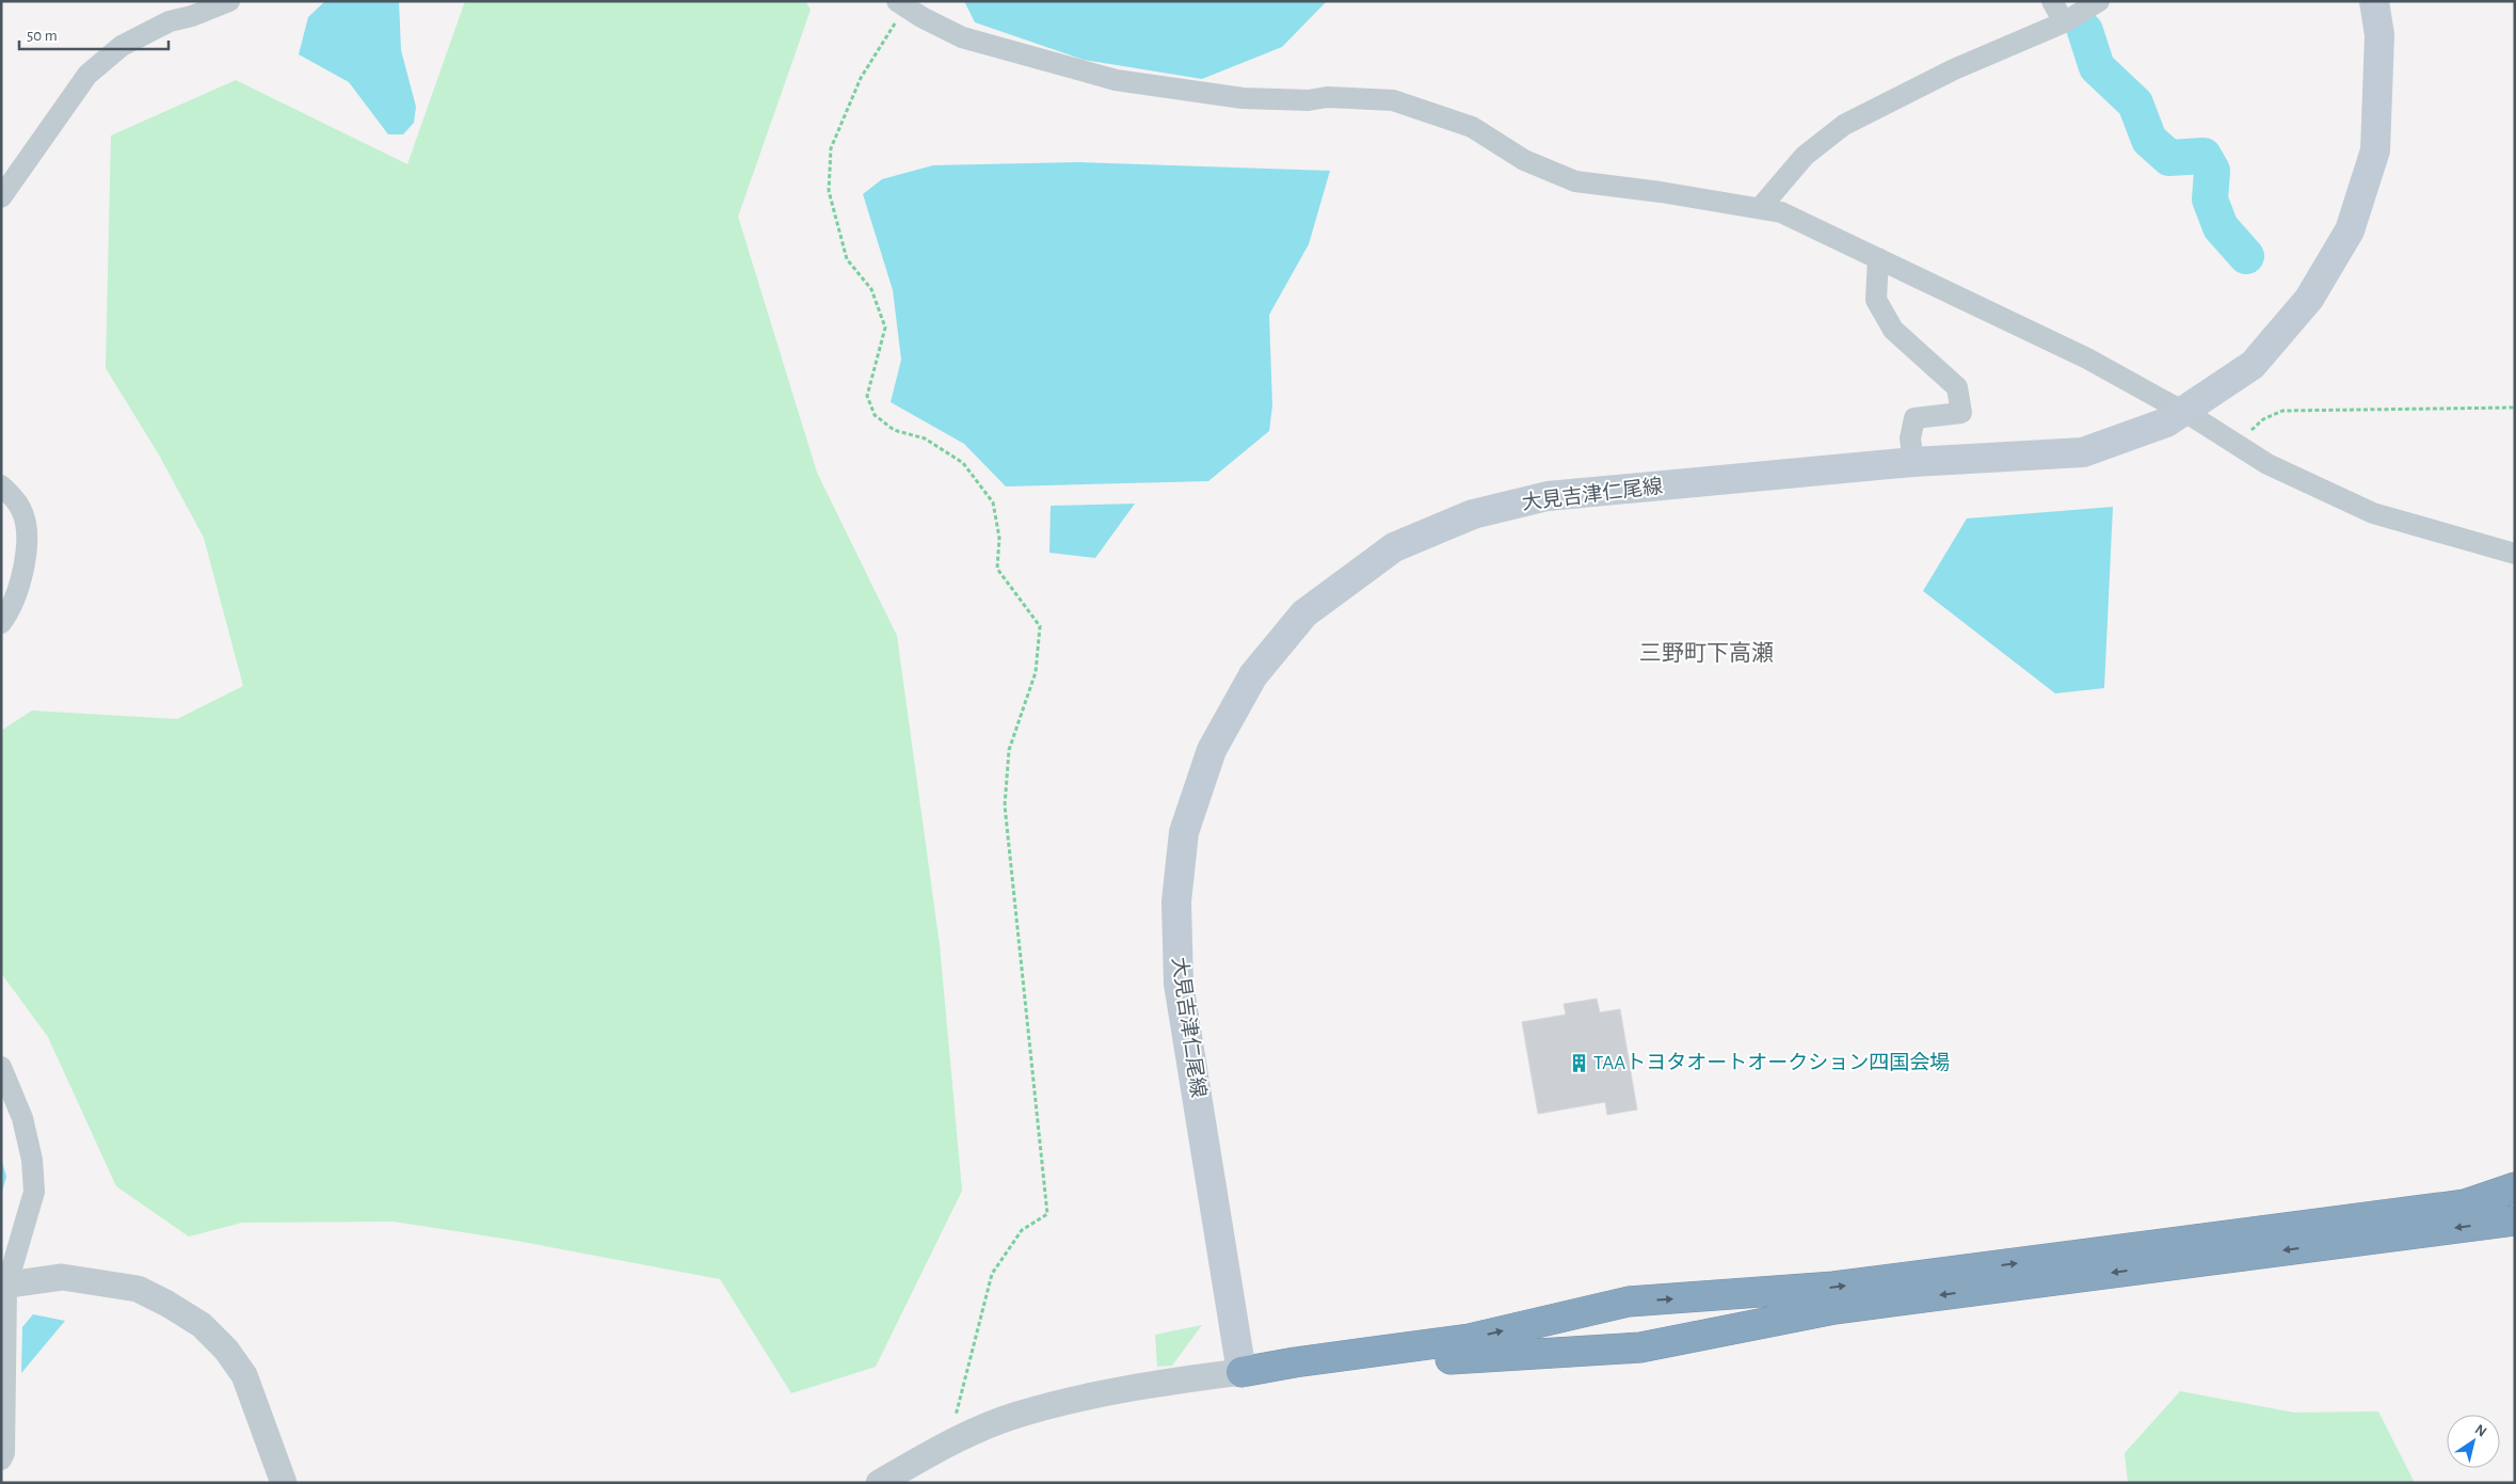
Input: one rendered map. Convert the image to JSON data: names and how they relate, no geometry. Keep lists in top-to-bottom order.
{
  "streets": {
    "main road": ["大見吉津仁尾線"]
  },
  "districts": ["三野町下高瀬"],
  "places": {
    "building": ["TAAトヨタオートオークション四国会場"]
  },
  "scale_bar": "50 m",
  "north": "top right"
}
